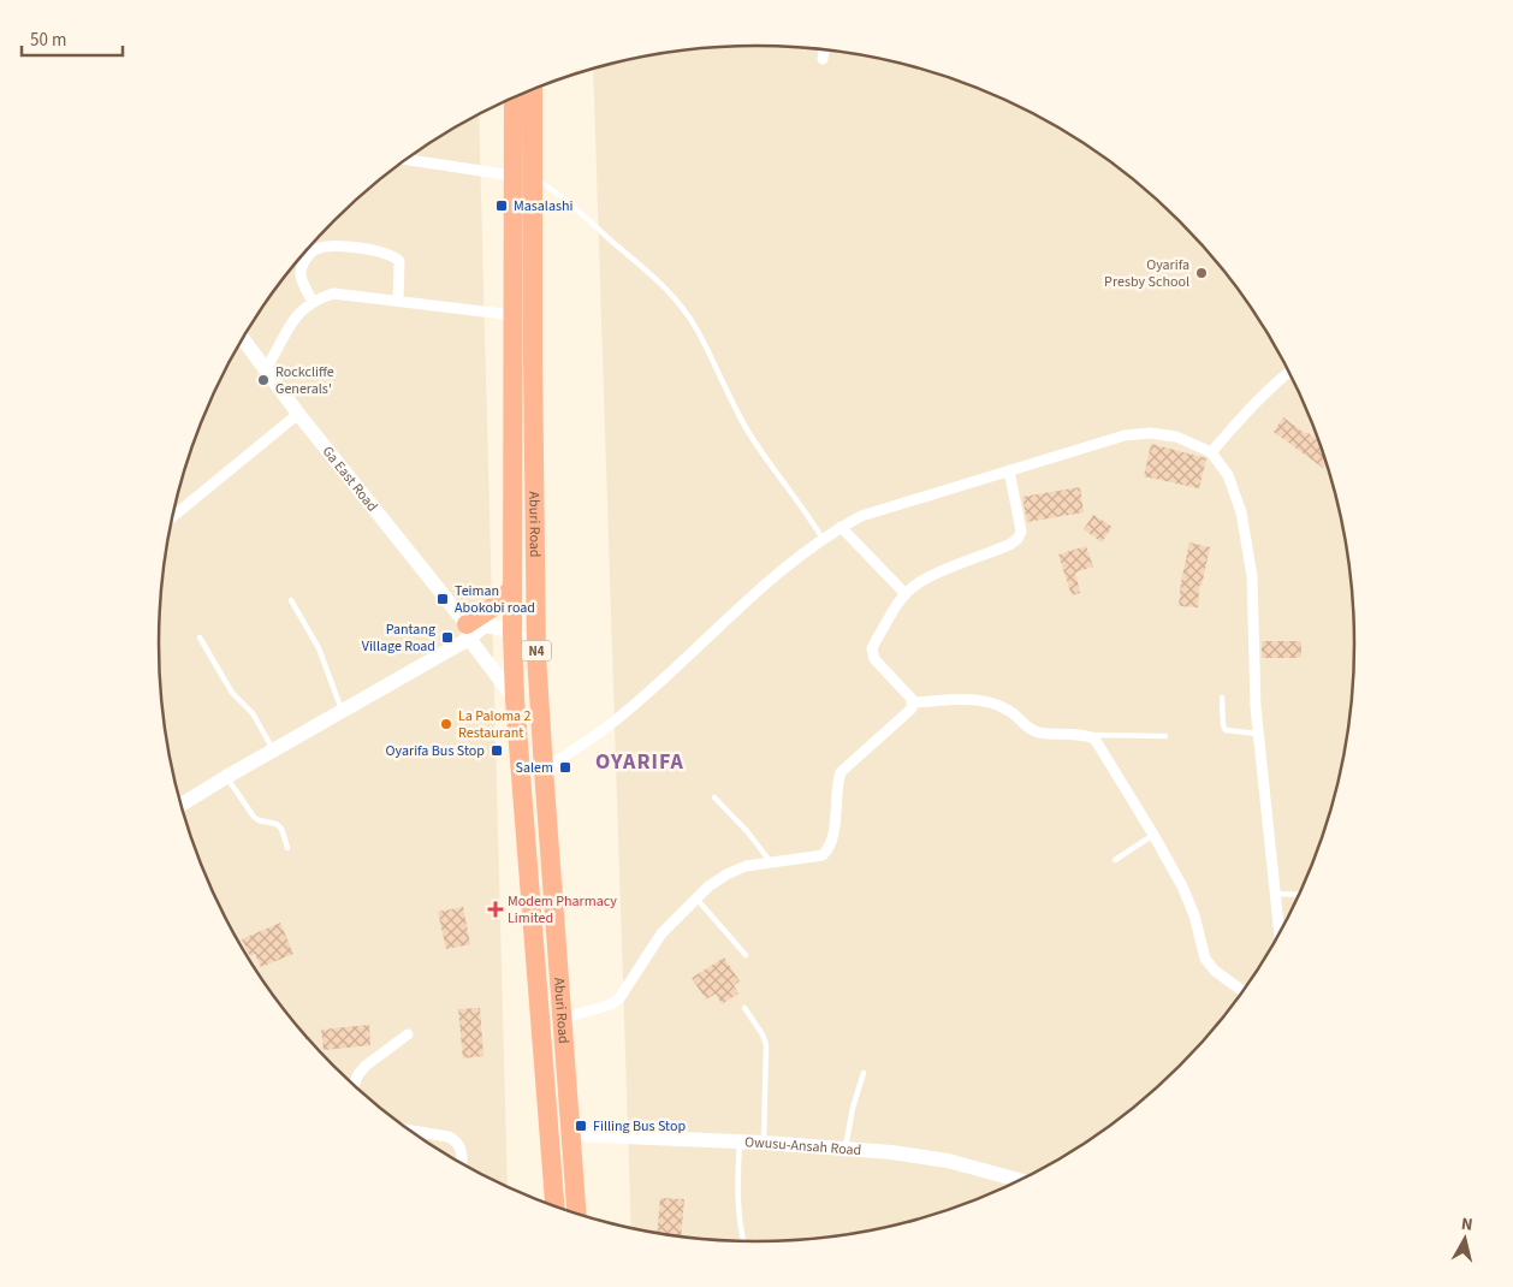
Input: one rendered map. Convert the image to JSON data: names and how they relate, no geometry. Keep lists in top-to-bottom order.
{
  "streets": {
    "highway": ["Aburi Road", "N4"],
    "street": ["Ga East Road", "Owusu-Ansah Road"]
  },
  "crossings": [
    ["Ga East Road", "Aburi Road"],
    ["Aburi Road", "Owusu-Ansah Road"]
  ],
  "districts": ["OYARIFA"],
  "places": {
    "transit": [
      "Masalashi",
      "Teiman Abokobi road",
      "Pantang Village Road",
      "Oyarifa Bus Stop",
      "Salem",
      "Filling Bus Stop"
    ],
    "other": ["Oyarifa Presby School", "Rockcliffe Generals'", "La Paloma 2 Restaurant"],
    "health": ["Modem Pharmacy Limited"]
  },
  "scale_bar": "50 m",
  "north": "top"
}
